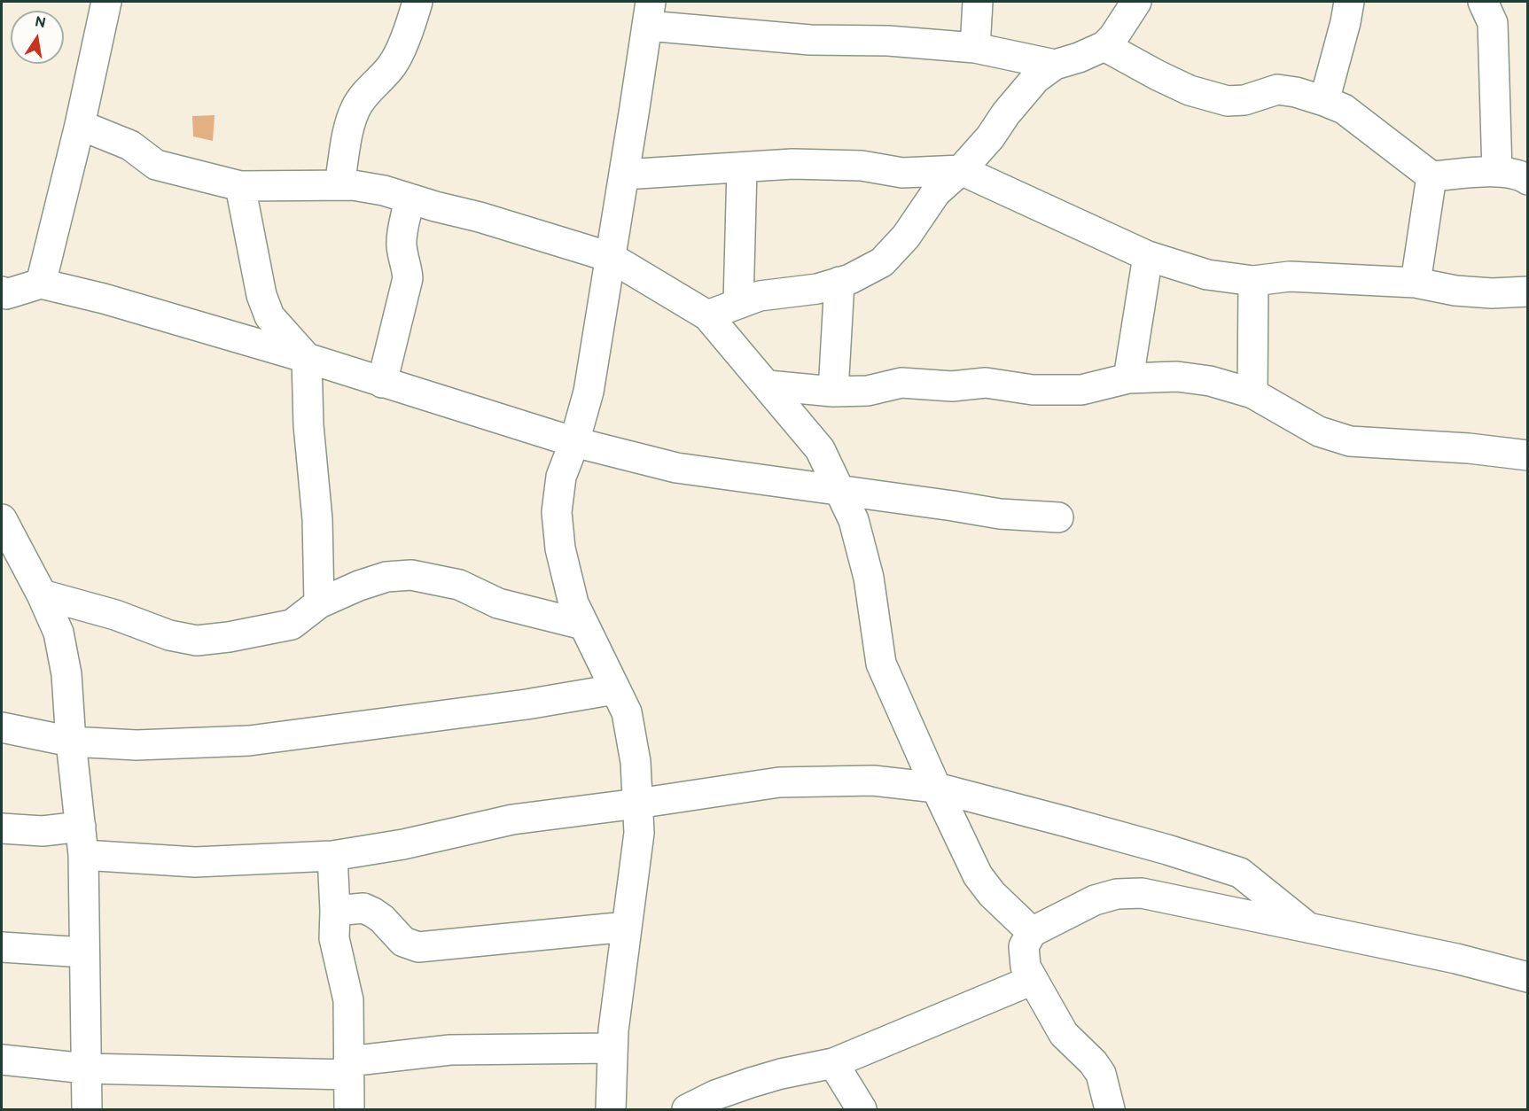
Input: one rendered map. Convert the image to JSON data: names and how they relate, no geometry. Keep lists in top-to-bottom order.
{
  "north": "top"
}
